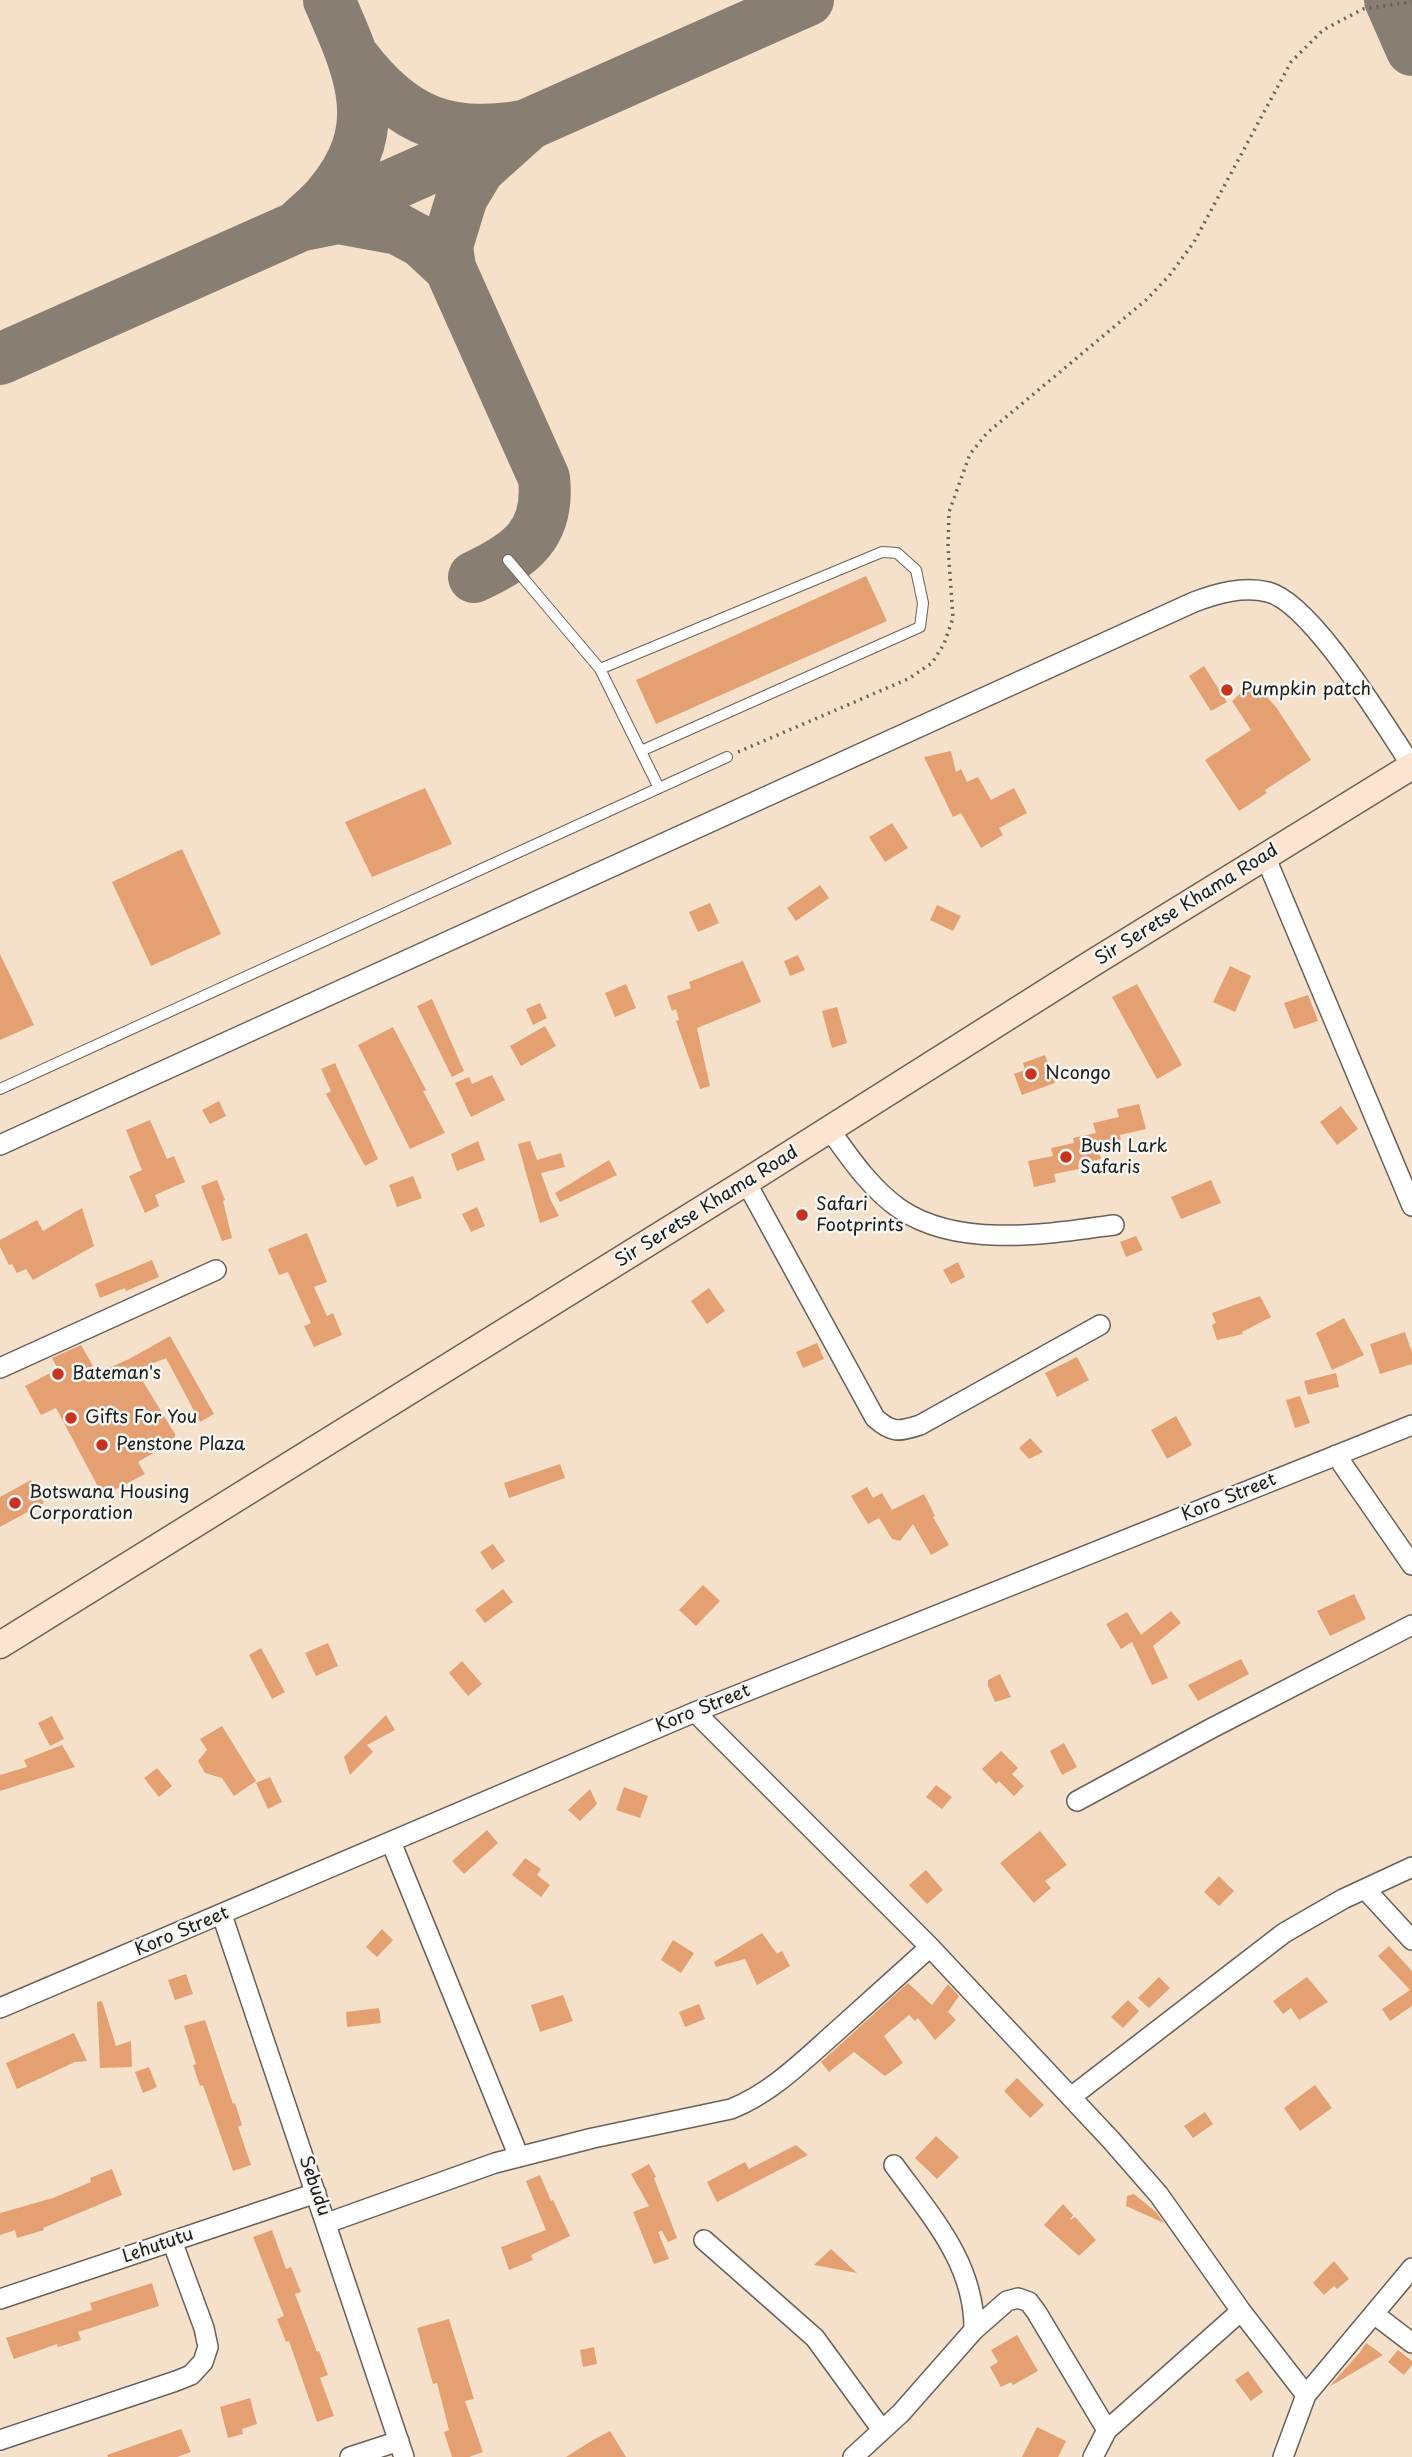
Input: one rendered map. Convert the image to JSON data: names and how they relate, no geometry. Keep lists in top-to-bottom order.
{
  "streets": {
    "main road": ["Sir Seretse Khama Road"],
    "street": ["Koro Street", "Sebudu", "Lehututu"]
  },
  "crossings": [
    ["Koro Street", "Sebudu"],
    ["Sebudu", "Lehututu"]
  ],
  "places": [
    "Pumpkin patch",
    "Ncongo",
    "Bush Lark Safaris",
    "Safari Footprints",
    "Bateman's",
    "Gifts For You",
    "Penstone Plaza",
    "Botswana Housing Corporation"
  ]
}
